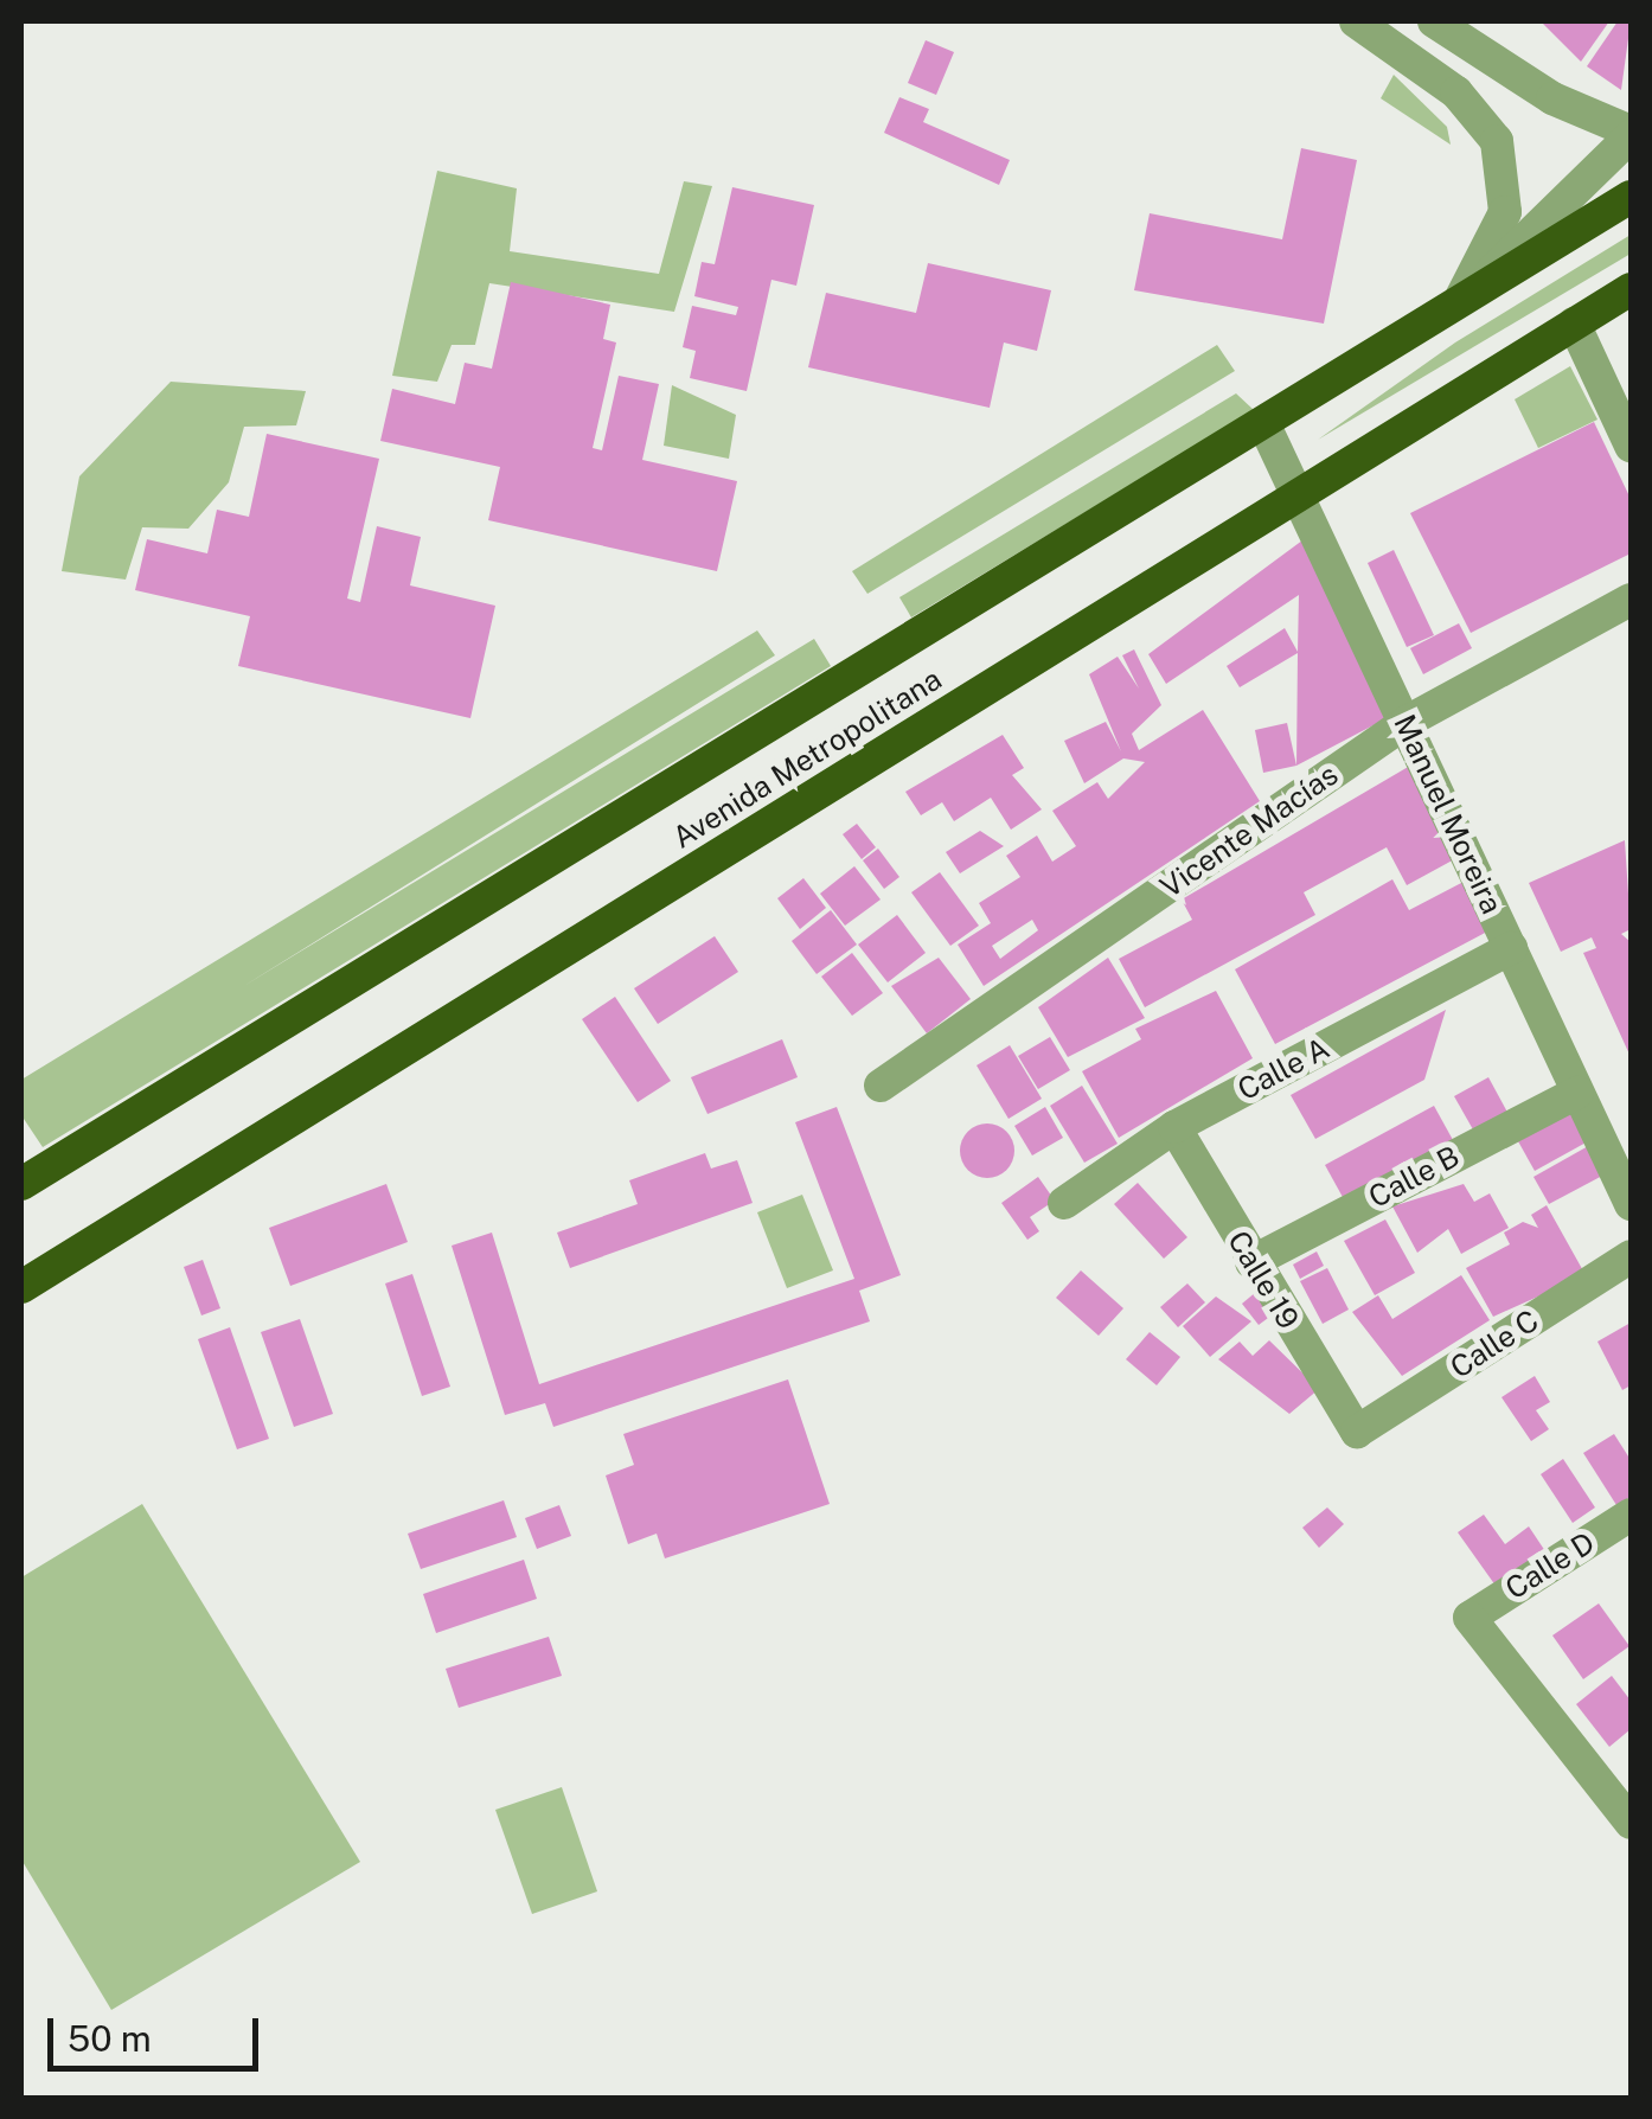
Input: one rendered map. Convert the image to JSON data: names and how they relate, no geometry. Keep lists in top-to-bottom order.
{
  "streets": {
    "highway": ["Avenida Metropolitana"],
    "street": [
      "Manuel Moreira",
      "Vicente Macías",
      "Calle A",
      "Calle B",
      "Calle 19",
      "Calle C",
      "Calle D"
    ]
  },
  "crossings": [
    ["Avenida Metropolitana", "Manuel Moreira"],
    ["Manuel Moreira", "Vicente Macías"],
    ["Manuel Moreira", "Calle A"],
    ["Manuel Moreira", "Calle B"],
    ["Calle A", "Calle 19"],
    ["Calle B", "Calle 19"],
    ["Calle 19", "Calle C"]
  ],
  "scale_bar": "50 m"
}
